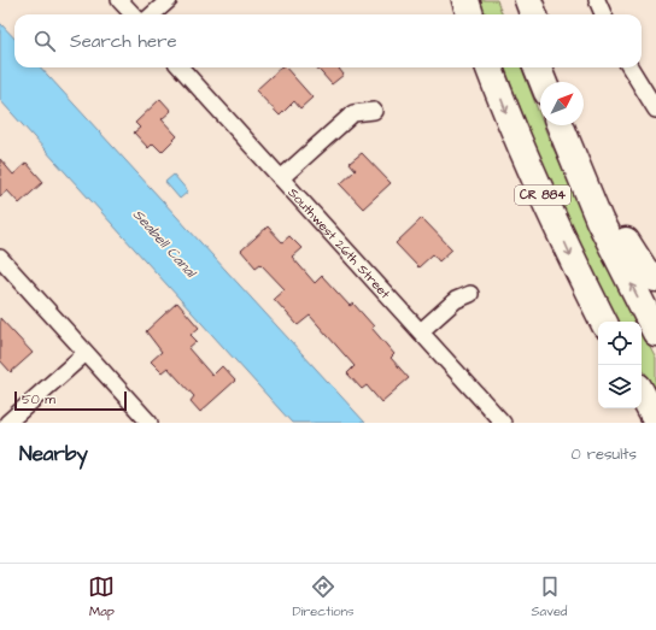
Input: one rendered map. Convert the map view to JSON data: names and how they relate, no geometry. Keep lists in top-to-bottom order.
{
  "streets": {
    "highway": ["CR 884"],
    "street": ["Southwest 26th Street"]
  },
  "water": ["Seabell Canal"],
  "scale_bar": "50 m",
  "north": "top right",
  "page": {
    "search": "Search here",
    "scale": "50 m",
    "heading": ["Nearby", "0 results"],
    "nav": ["Map", "Directions", "Saved"]
  }
}
